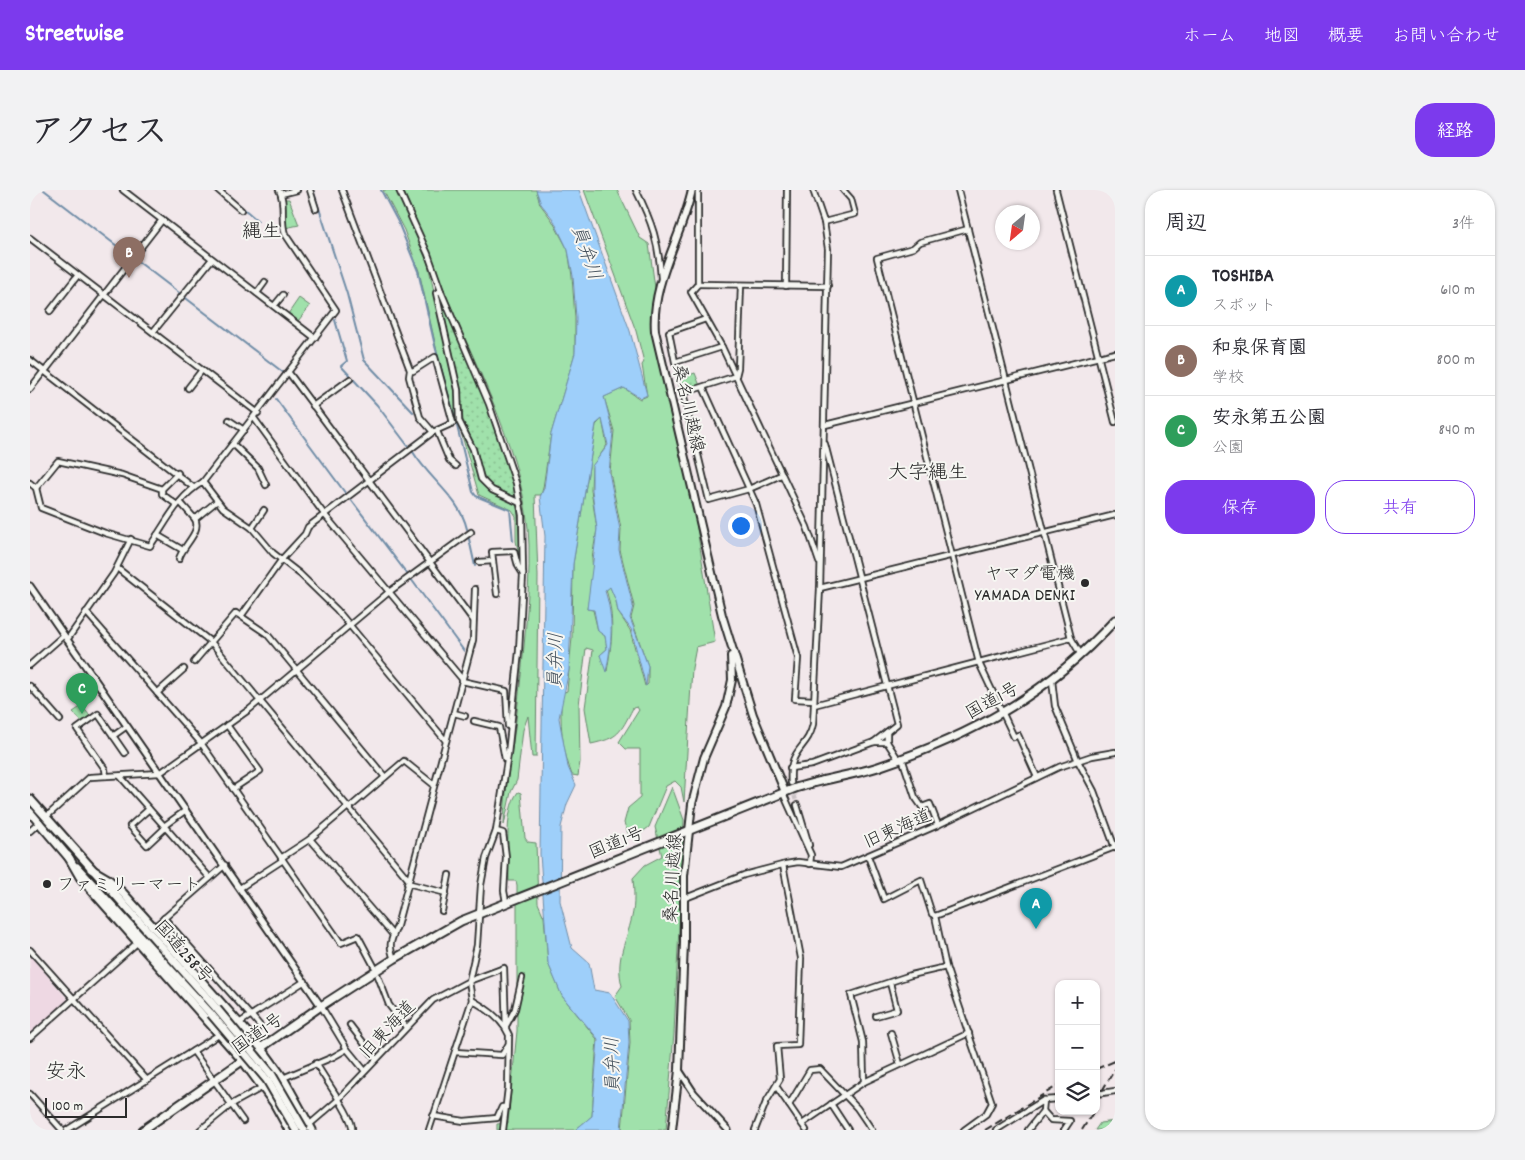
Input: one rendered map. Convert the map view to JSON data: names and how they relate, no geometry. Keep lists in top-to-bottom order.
{
  "streets": {
    "highway": ["国道1号", "国道258号"],
    "main road": ["桑名川越線"],
    "street": ["旧東海道"]
  },
  "crossings": [
    ["桑名川越線", "国道1号"],
    ["桑名川越線", "旧東海道"],
    ["旧東海道", "国道258号"]
  ],
  "districts": ["縄生", "大字縄生", "安永"],
  "water": ["員弁川"],
  "places": ["ヤマダ電機 YAMADA DENKI", "ファミリーマート"],
  "scale_bar": "100 m",
  "north": "bottom left",
  "page": {
    "header": "Streetwise",
    "nav": [
      "ホーム",
      "地図",
      "概要",
      "お問い合わせ"
    ],
    "title": "アクセス",
    "buttons": [
      "経路",
      ["保存", "共有"]
    ],
    "heading": ["周辺", "3件"],
    "pins": ["B", "C", "A"],
    "list": [
      {
        "mark": "A",
        "name": "TOSHIBA",
        "note": "スポット",
        "value": "610 m"
      },
      {
        "mark": "B",
        "name": "和泉保育園",
        "note": "学校",
        "value": "800 m"
      },
      {
        "mark": "C",
        "name": "安永第五公園",
        "note": "公園",
        "value": "840 m"
      }
    ],
    "map_buttons": ["+", "−"],
    "scale": "100 m"
  }
}
